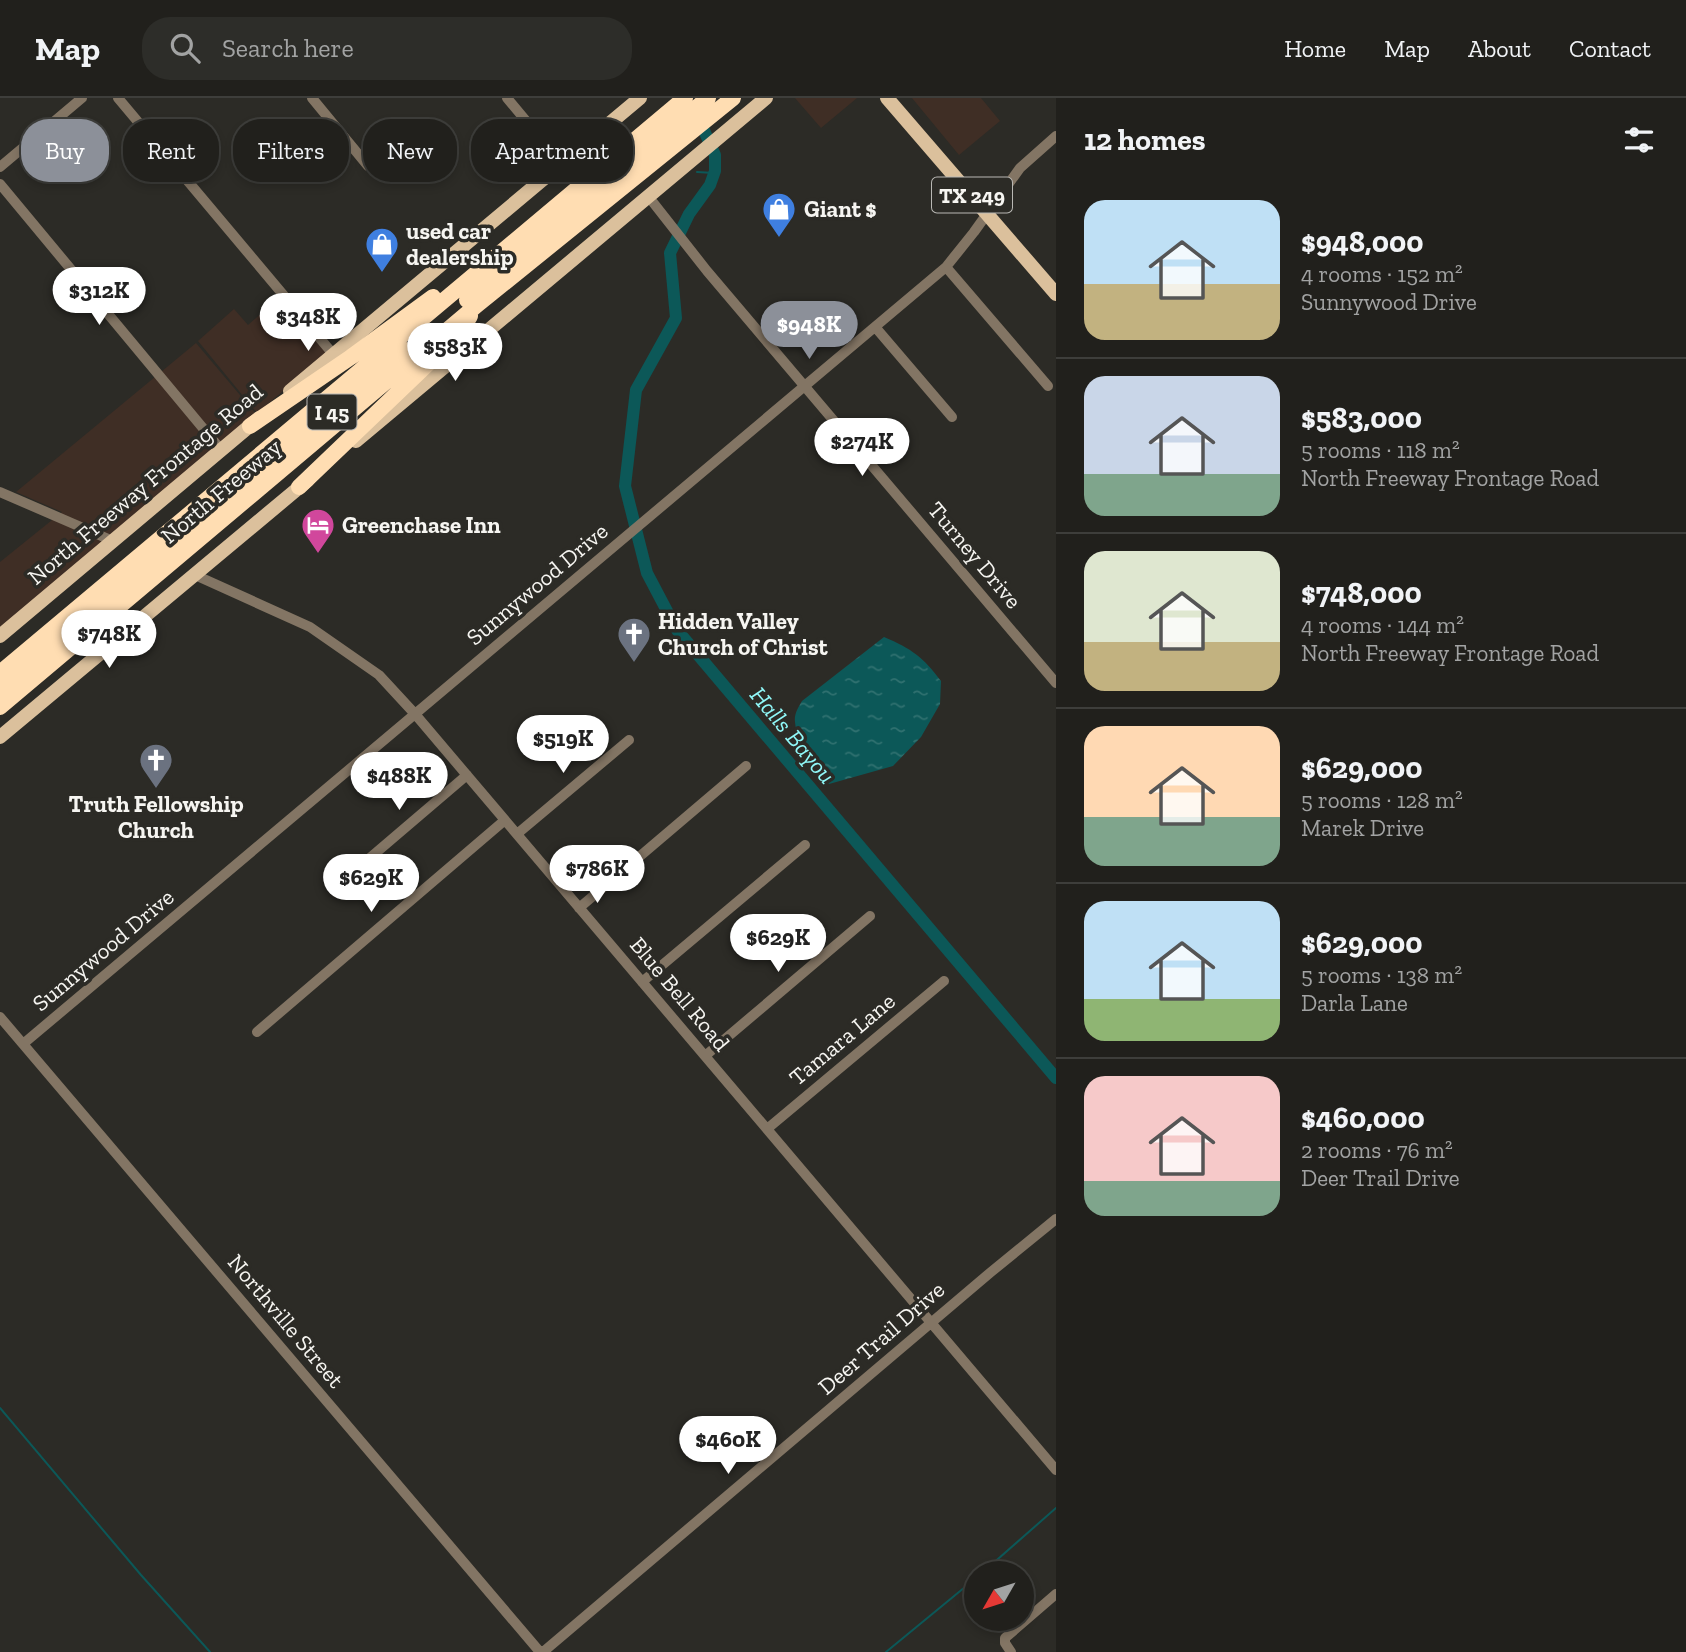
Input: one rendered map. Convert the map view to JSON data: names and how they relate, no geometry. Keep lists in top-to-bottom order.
{
  "streets": {
    "highway": ["I 45", "North Freeway"],
    "main road": ["TX 249", "North Freeway Frontage Road"],
    "street": [
      "Turney Drive",
      "Sunnywood Drive",
      "Blue Bell Road",
      "Tamara Lane",
      "Northville Street",
      "Deer Trail Drive"
    ]
  },
  "crossings": [
    ["TX 249", "Sunnywood Drive"],
    ["Turney Drive", "Sunnywood Drive"],
    ["Sunnywood Drive", "Blue Bell Road"],
    ["Sunnywood Drive", "Northville Street"],
    ["Blue Bell Road", "Tamara Lane"],
    ["Blue Bell Road", "Deer Trail Drive"],
    ["Northville Street", "Deer Trail Drive"]
  ],
  "water": ["Halls Bayou"],
  "places": {
    "shop": ["Giant $", "used car dealership"],
    "hotel": ["Greenchase Inn"],
    "church": ["Hidden Valley Church of Christ", "Truth Fellowship Church"]
  },
  "north": "bottom left",
  "page": {
    "header": "Map",
    "search": "Search here",
    "nav": [
      "Home",
      "Map",
      "About",
      "Contact"
    ],
    "heading": "12 homes",
    "chip": [
      "Buy",
      "Rent",
      "Filters",
      "New",
      "Apartment"
    ],
    "list": [
      {
        "name": "$948,000",
        "note": "4 rooms · 152 m² · Sunnywood Drive"
      },
      {
        "name": "$583,000",
        "note": "5 rooms · 118 m² · North Freeway Frontage Road"
      },
      {
        "name": "$748,000",
        "note": "4 rooms · 144 m² · North Freeway Frontage Road"
      },
      {
        "name": "$629,000",
        "note": "5 rooms · 128 m² · Marek Drive"
      },
      {
        "name": "$629,000",
        "note": "5 rooms · 138 m² · Darla Lane"
      },
      {
        "name": "$460,000",
        "note": "2 rooms · 76 m² · Deer Trail Drive"
      }
    ],
    "price": [
      "$312K",
      "$348K",
      "$948K",
      "$583K",
      "$274K",
      "$748K",
      "$519K",
      "$488K",
      "$786K",
      "$629K",
      "$629K",
      "$460K"
    ]
  }
}
